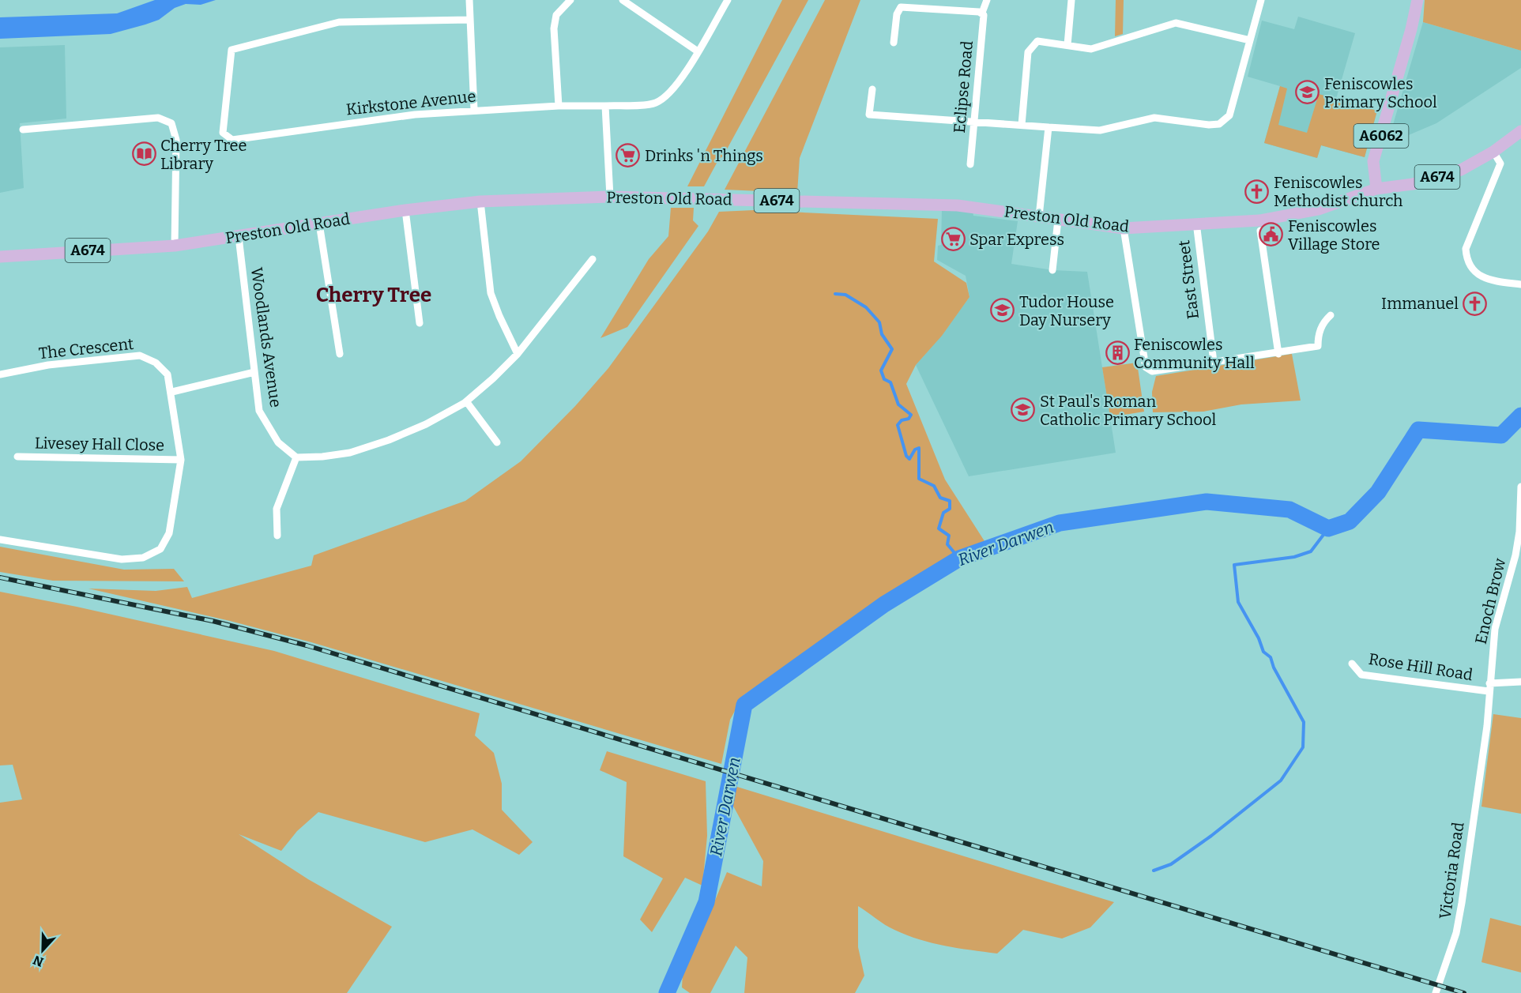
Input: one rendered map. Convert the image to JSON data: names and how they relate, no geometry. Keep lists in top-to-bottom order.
{
  "streets": {
    "main road": ["A6062", "A674", "Preston Old Road"],
    "street": [
      "Eclipse Road",
      "Kirkstone Avenue",
      "East Street",
      "Woodlands Avenue",
      "The Crescent",
      "Livesey Hall Close",
      "Enoch Brow",
      "Rose Hill Road",
      "Victoria Road"
    ]
  },
  "crossings": [
    ["A6062", "Preston Old Road"],
    ["Preston Old Road", "East Street"],
    ["Preston Old Road", "Woodlands Avenue"],
    ["The Crescent", "Livesey Hall Close"],
    ["Enoch Brow", "Rose Hill Road"],
    ["Enoch Brow", "Victoria Road"]
  ],
  "districts": ["Cherry Tree"],
  "water": ["River Darwen"],
  "places": {
    "school or university": ["Feniscowles Primary School", "Tudor House Day Nursery", "St Paul's Roman Catholic Primary School"],
    "library": ["Cherry Tree Library"],
    "supermarket": ["Drinks 'n Things", "Spar Express"],
    "church": ["Feniscowles Methodist church", "Immanuel"],
    "public building": ["Feniscowles Village Store"],
    "building": ["Feniscowles Community Hall"]
  },
  "north": "bottom"
}
